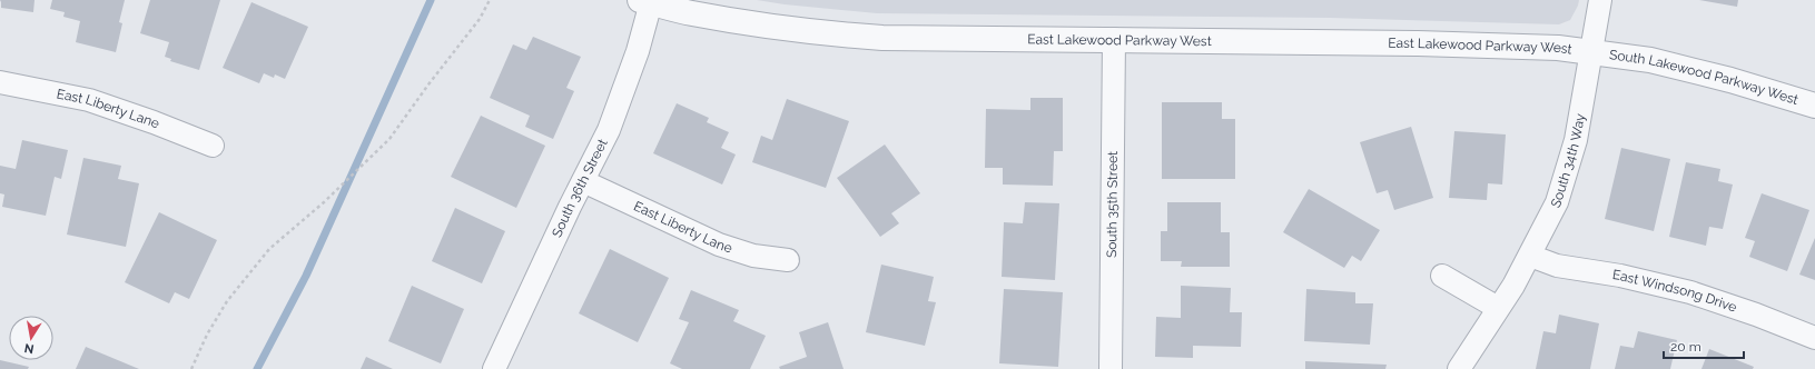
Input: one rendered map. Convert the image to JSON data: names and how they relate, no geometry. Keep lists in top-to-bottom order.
{
  "streets": {
    "street": [
      "East Lakewood Parkway West",
      "South Lakewood Parkway West",
      "East Liberty Lane",
      "South 34th Way",
      "South 36th Street",
      "South 35th Street",
      "East Windsong Drive"
    ]
  },
  "crossings": [
    ["East Lakewood Parkway West", "South Lakewood Parkway West"],
    ["East Lakewood Parkway West", "South 34th Way"],
    ["East Lakewood Parkway West", "South 36th Street"],
    ["East Lakewood Parkway West", "South 35th Street"],
    ["South Lakewood Parkway West", "South 34th Way"],
    ["East Liberty Lane", "South 36th Street"],
    ["South 34th Way", "East Windsong Drive"]
  ],
  "scale_bar": "20 m",
  "north": "bottom"
}
